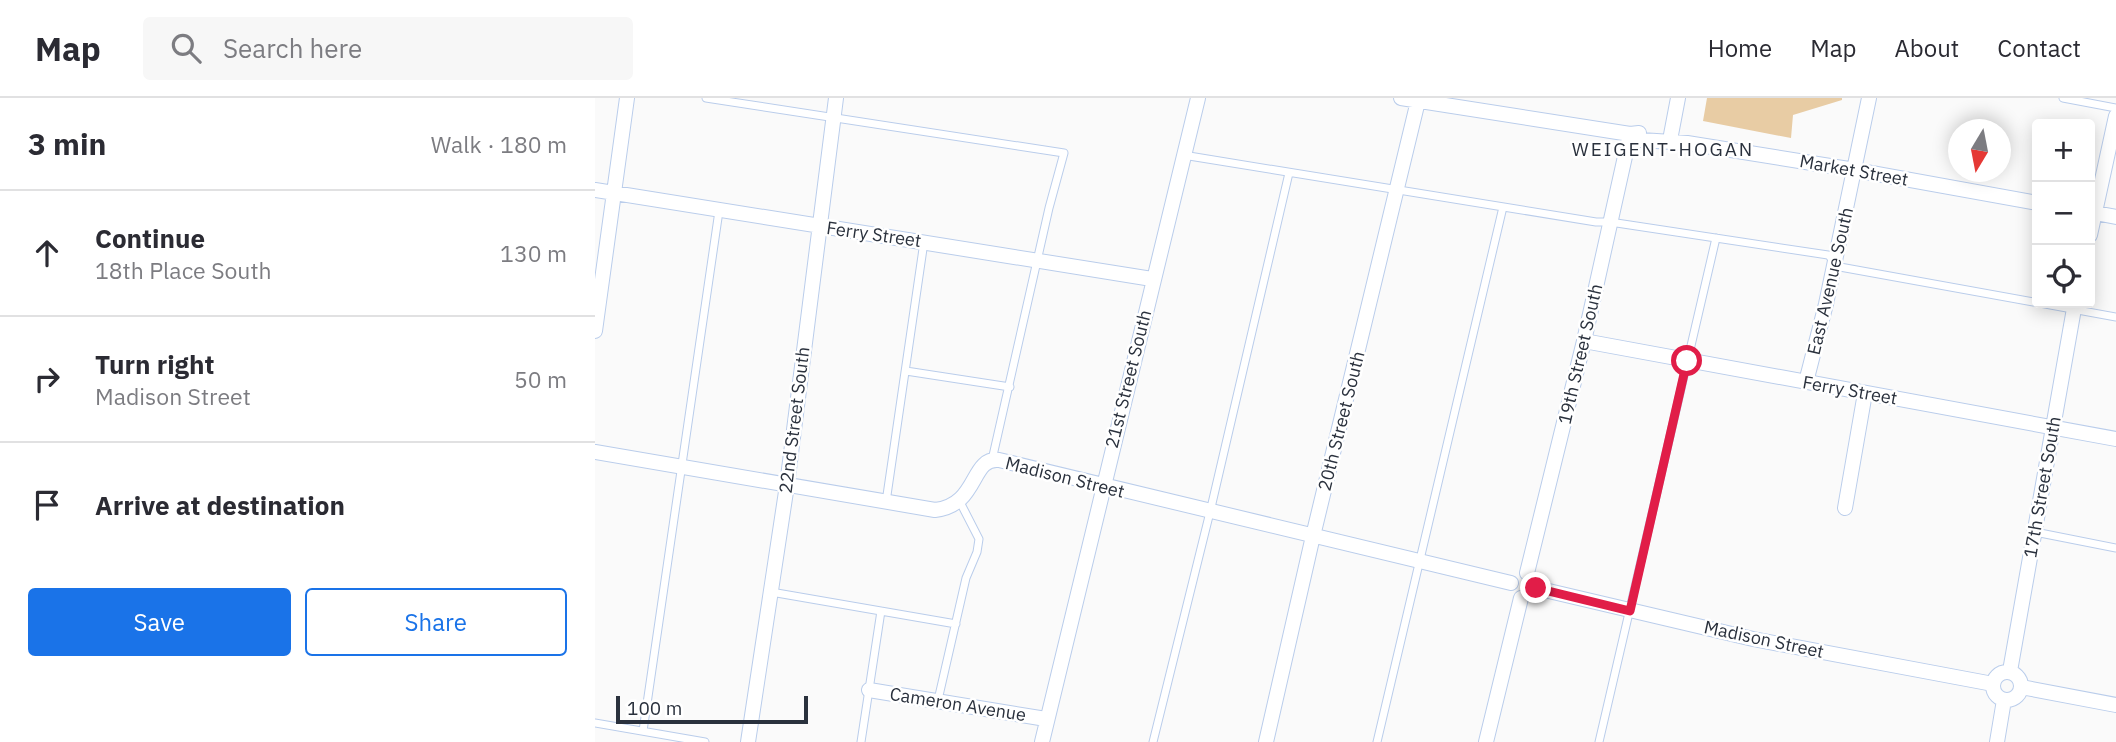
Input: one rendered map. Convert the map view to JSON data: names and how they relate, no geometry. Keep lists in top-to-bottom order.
{
  "streets": {
    "street": [
      "Market Street",
      "Ferry Street",
      "East Avenue South",
      "19th Street South",
      "21st Street South",
      "22nd Street South",
      "20th Street South",
      "Madison Street",
      "17th Street South",
      "Cameron Avenue"
    ]
  },
  "crossings": [
    ["Market Street", "East Avenue South"],
    ["Market Street", "19th Street South"],
    ["Market Street", "20th Street South"],
    ["Ferry Street", "East Avenue South"],
    ["Ferry Street", "19th Street South"],
    ["Ferry Street", "21st Street South"],
    ["Ferry Street", "22nd Street South"],
    ["Ferry Street", "17th Street South"],
    ["19th Street South", "Madison Street"],
    ["21st Street South", "Madison Street"],
    ["21st Street South", "Cameron Avenue"],
    ["20th Street South", "Madison Street"],
    ["Madison Street", "17th Street South"]
  ],
  "districts": ["WEIGENT-HOGAN"],
  "scale_bar": "100 m",
  "north": "bottom",
  "page": {
    "header": "Map",
    "search": "Search here",
    "nav": [
      "Home",
      "Map",
      "About",
      "Contact"
    ],
    "heading": ["3 min", "Walk · 180 m"],
    "map_buttons": ["+", "−"],
    "list": [
      ["Continue", "18th Place South", "130 m"],
      ["Turn right", "Madison Street", "50 m"],
      "Arrive at destination"
    ],
    "buttons": ["Save", "Share"],
    "scale": "100 m"
  }
}
